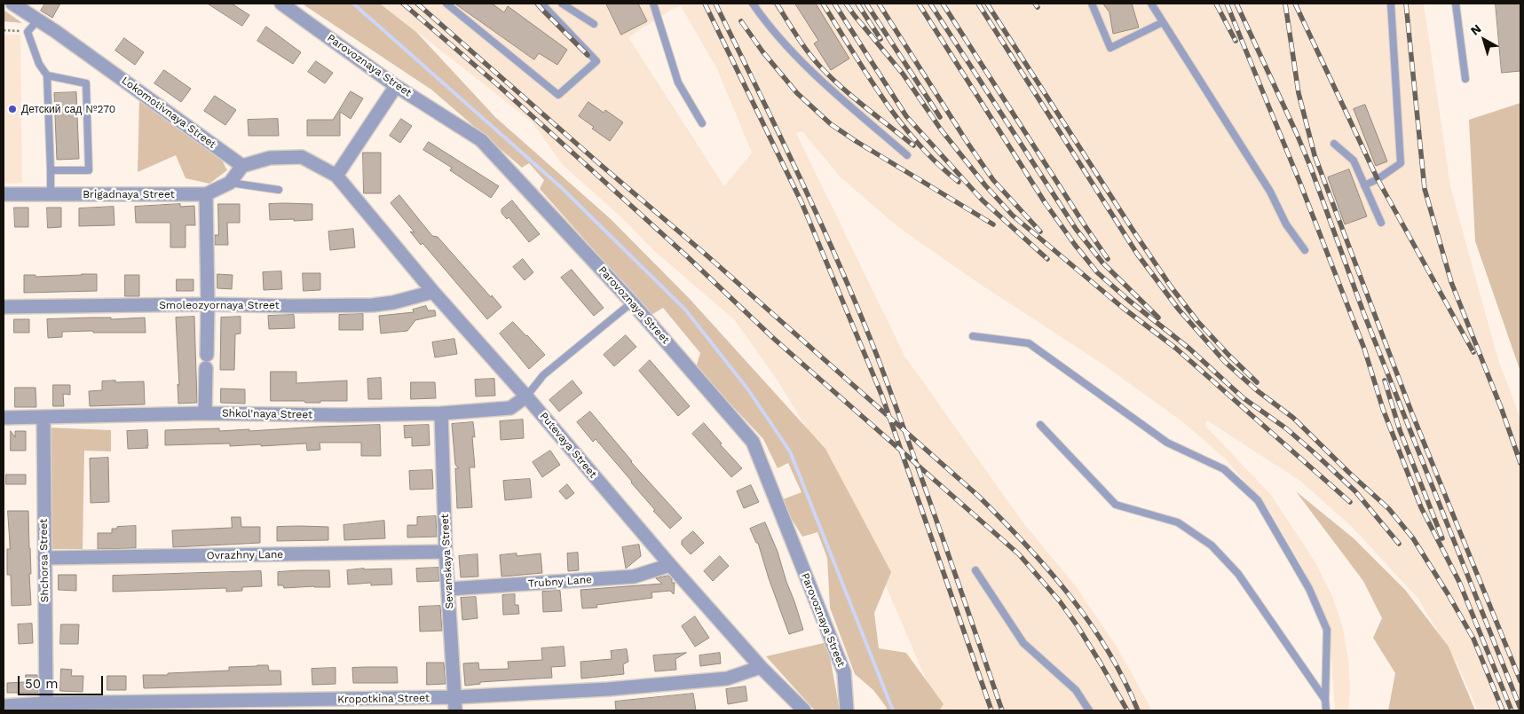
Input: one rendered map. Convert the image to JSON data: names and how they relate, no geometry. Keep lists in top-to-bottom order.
{
  "streets": {
    "street": [
      "Parovoznaya Street",
      "Lokomotivnaya Street",
      "Brigadnaya Street",
      "Smoleozyornaya Street",
      "Shkol'naya Street",
      "Putevaya Street",
      "Ovrazhny Lane",
      "Shchorsa Street",
      "Sevanskaya Street",
      "Trubny Lane",
      "Kropotkina Street"
    ]
  },
  "crossings": [
    ["Lokomotivnaya Street", "Brigadnaya Street"],
    ["Smoleozyornaya Street", "Putevaya Street"],
    ["Shkol'naya Street", "Putevaya Street"],
    ["Shkol'naya Street", "Shchorsa Street"],
    ["Shkol'naya Street", "Sevanskaya Street"],
    ["Putevaya Street", "Trubny Lane"],
    ["Putevaya Street", "Kropotkina Street"],
    ["Ovrazhny Lane", "Shchorsa Street"],
    ["Ovrazhny Lane", "Sevanskaya Street"],
    ["Shchorsa Street", "Kropotkina Street"],
    ["Sevanskaya Street", "Trubny Lane"],
    ["Sevanskaya Street", "Kropotkina Street"]
  ],
  "places": ["Детский сад №270"],
  "scale_bar": "50 m",
  "north": "top left"
}
